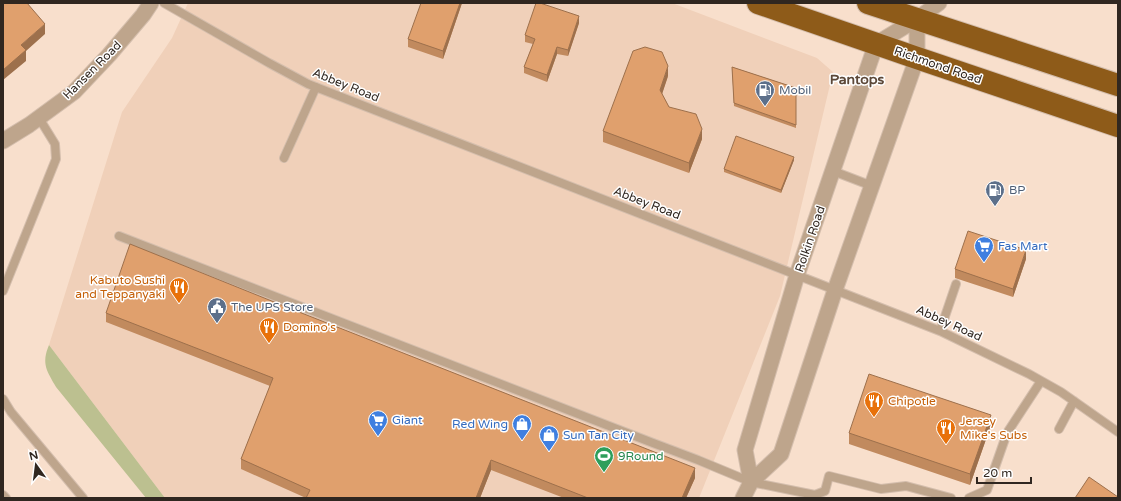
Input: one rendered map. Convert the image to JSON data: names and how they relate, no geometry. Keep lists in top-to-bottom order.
{
  "streets": {
    "highway": ["Richmond Road"],
    "street": ["Hansen Road", "Rolkin Road"],
    "lane": ["Abbey Road"]
  },
  "crossings": [
    ["Richmond Road", "Rolkin Road"],
    ["Abbey Road", "Rolkin Road"]
  ],
  "districts": ["Pantops"],
  "places": {
    "fuel station": ["Mobil", "BP"],
    "supermarket": ["Fas Mart", "Giant"],
    "restaurant": [
      "Kabuto Sushi and Teppanyaki",
      "Domino's",
      "Chipotle",
      "Jersey Mike's Subs"
    ],
    "public building": ["The UPS Store"],
    "shop": ["Red Wing", "Sun Tan City"],
    "sports": ["9Round"]
  },
  "scale_bar": "20 m",
  "north": "top"
}
